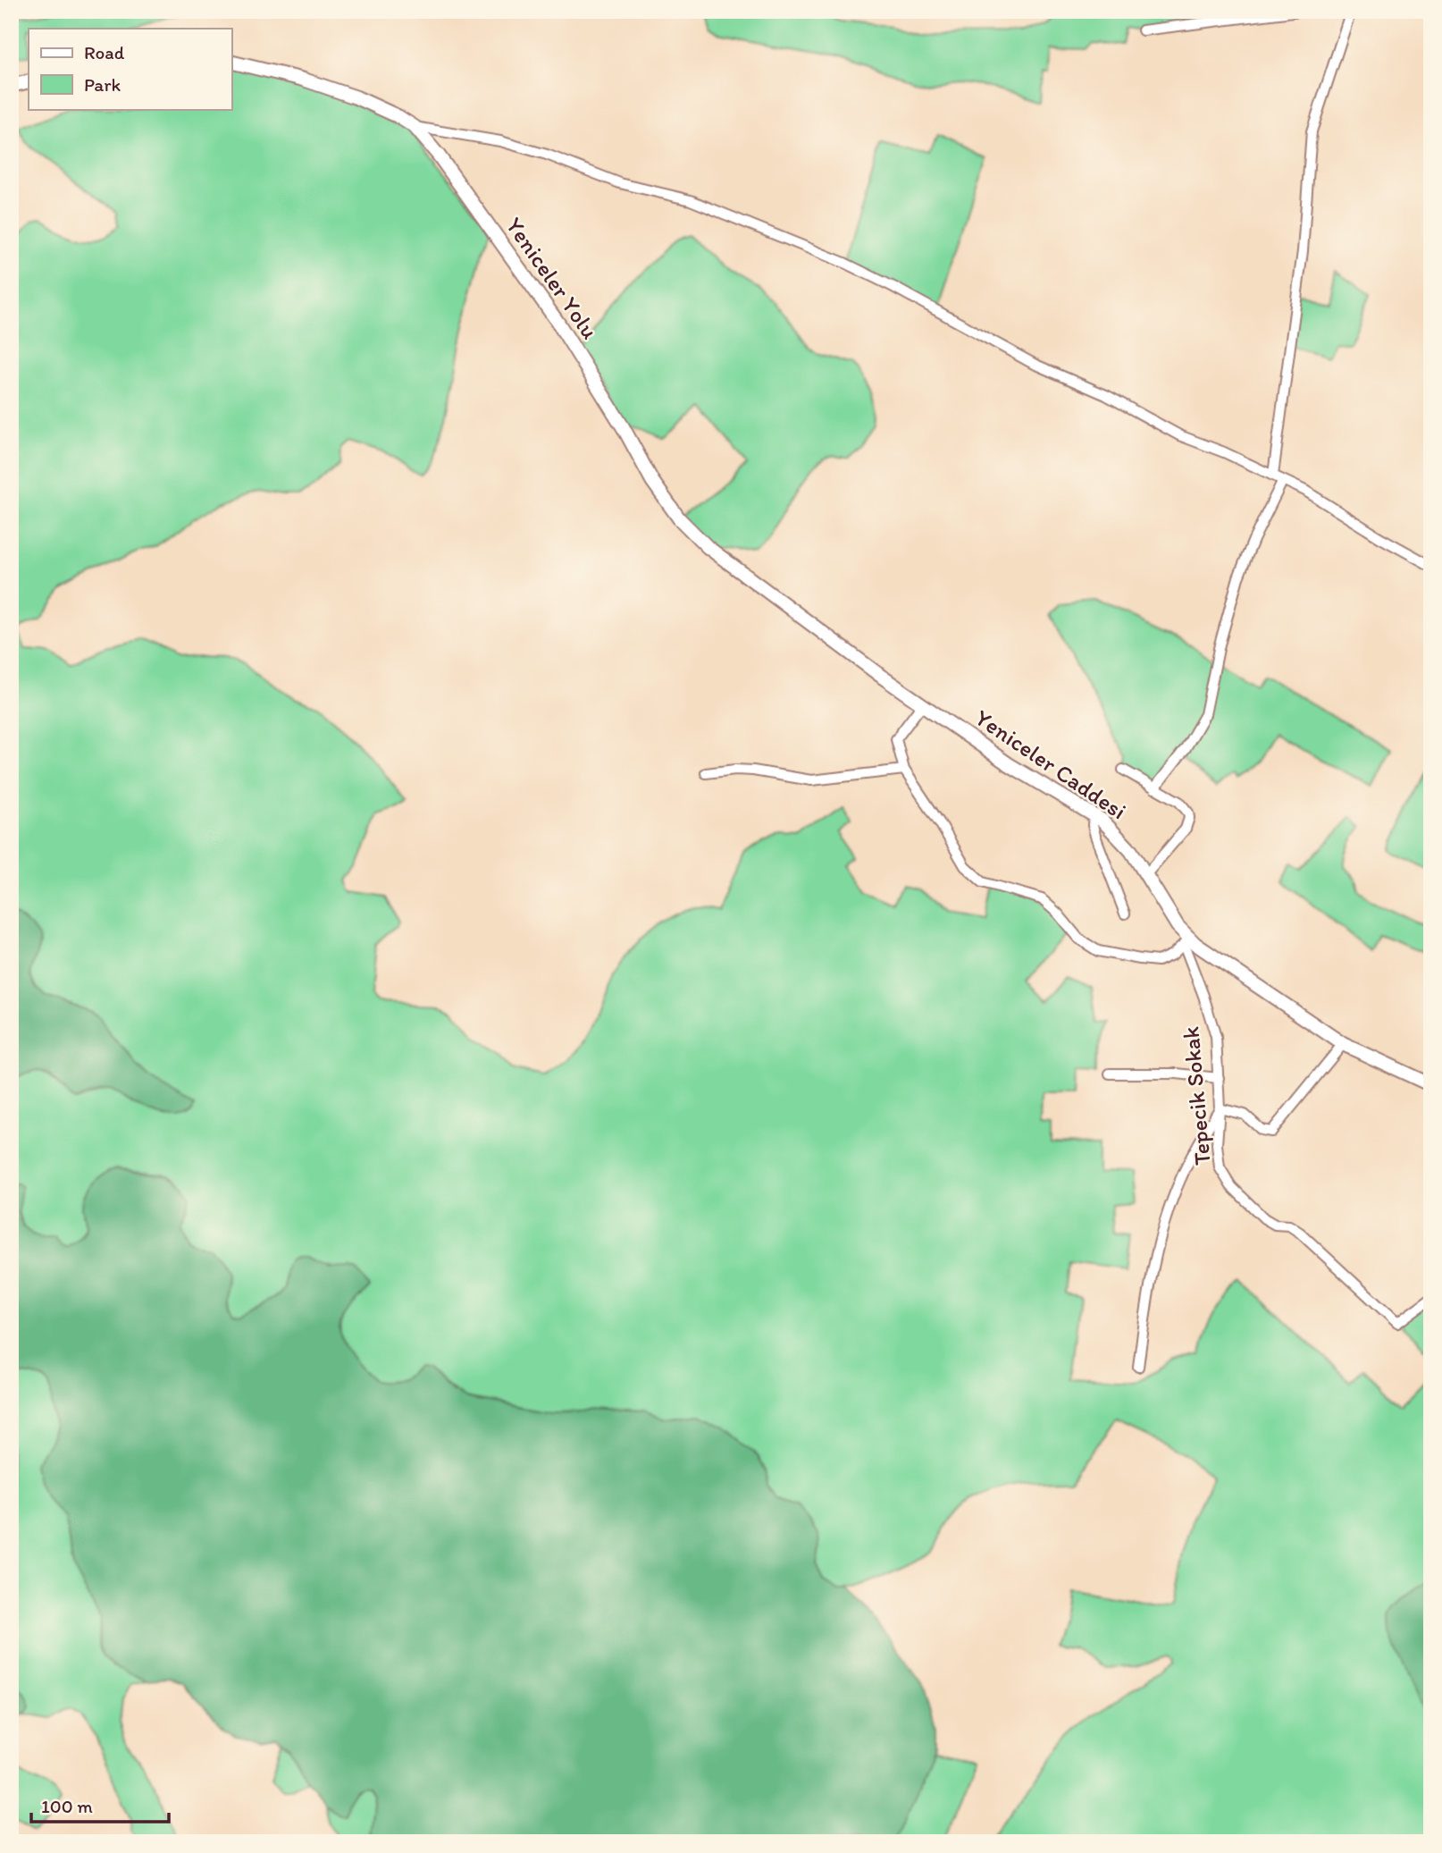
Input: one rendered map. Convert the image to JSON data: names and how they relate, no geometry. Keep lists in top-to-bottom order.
{
  "streets": {
    "street": ["Yeniceler Yolu", "Yeniceler Caddesi", "Tepecik Sokak"]
  },
  "crossings": [
    ["Yeniceler Yolu", "Yeniceler Caddesi"],
    ["Yeniceler Caddesi", "Tepecik Sokak"]
  ],
  "legend": ["Road", "Park"],
  "scale_bar": "100 m"
}
